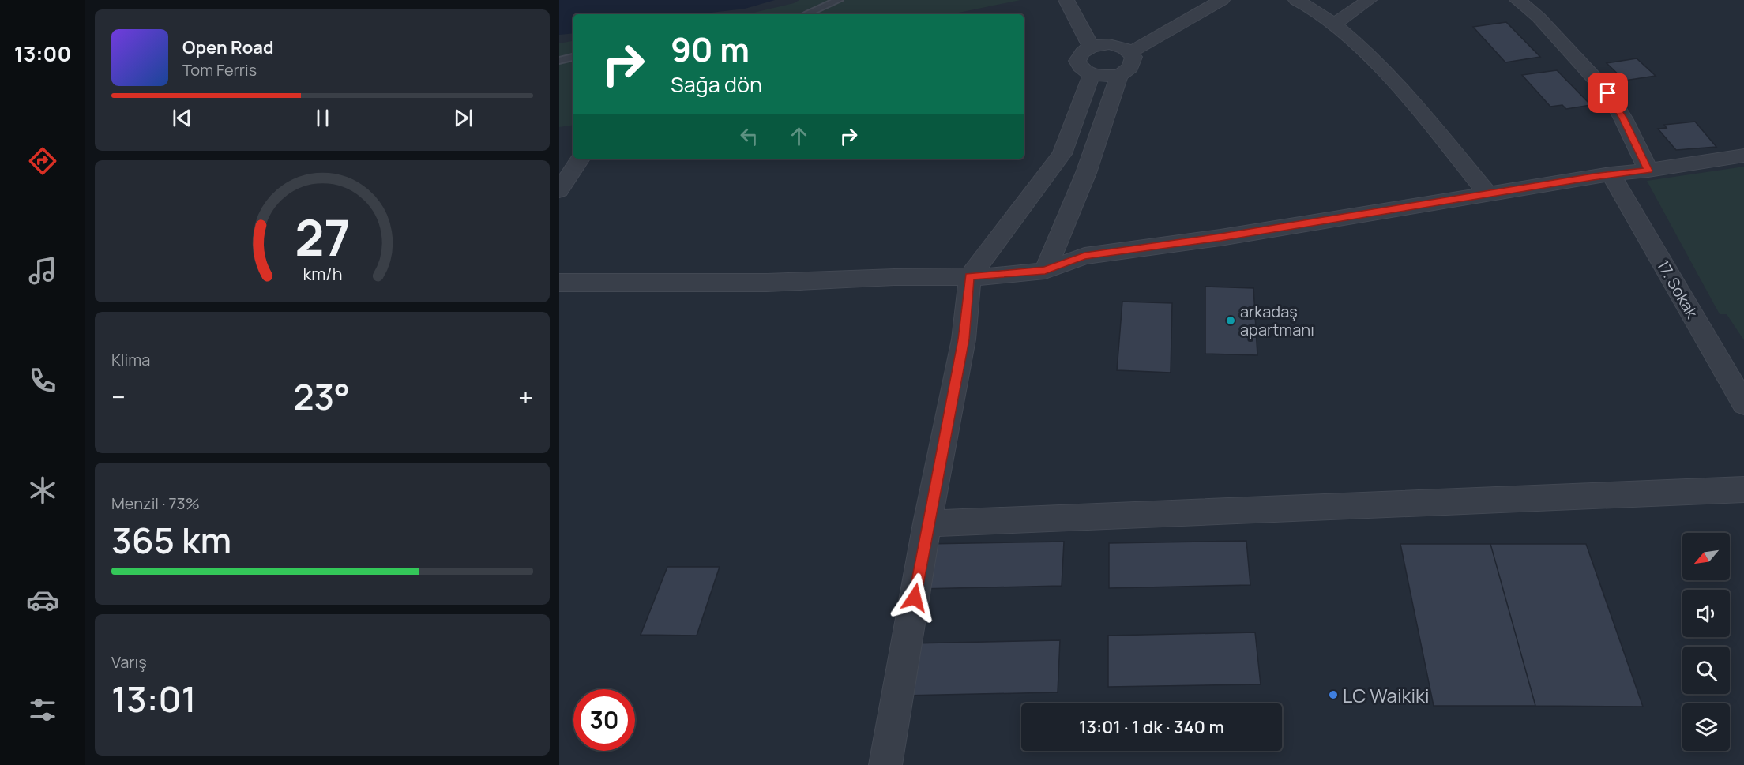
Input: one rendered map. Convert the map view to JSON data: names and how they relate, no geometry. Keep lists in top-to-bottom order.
{
  "streets": {
    "street": ["17. Sokak"]
  },
  "places": ["arkadaş apartmanı", "LC Waikiki"],
  "north": "bottom left",
  "page": {
    "tabs": "13:00",
    "turn": ["90 m", "Sağa dön"],
    "song": ["Open Road", "Tom Ferris"],
    "tile": [
      "Klima",
      ["Menzil · 73%", "365 km"],
      ["Varış", "13:01"]
    ],
    "heat": ["−", "23°", "+"],
    "limit": "30",
    "trip": "13:01 · 1 dk · 340 m",
    "gauge": ["27", "km/h"]
  }
}
